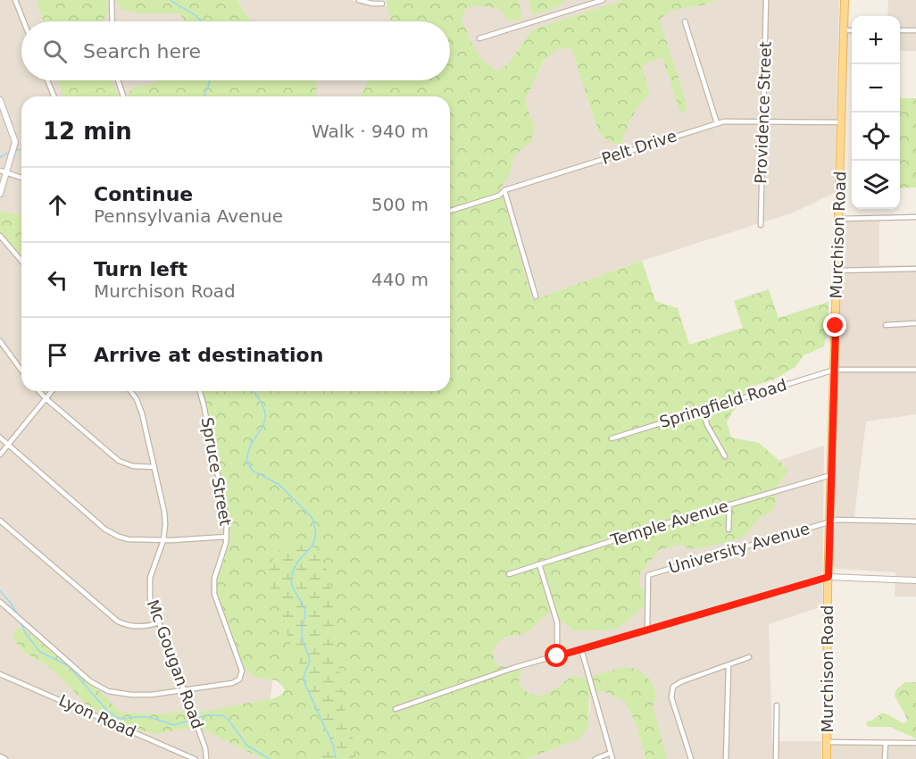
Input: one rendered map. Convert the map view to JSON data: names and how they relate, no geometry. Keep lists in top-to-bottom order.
{
  "streets": {
    "main road": ["Murchison Road"],
    "street": [
      "Providence Street",
      "Pelt Drive",
      "Springfield Road",
      "Spruce Street",
      "Temple Avenue",
      "University Avenue",
      "Mc Gougan Road",
      "Lyon Road"
    ]
  },
  "crossings": [
    ["Providence Street", "Pelt Drive"],
    ["Pelt Drive", "Murchison Road"],
    ["Murchison Road", "Springfield Road"],
    ["Murchison Road", "Temple Avenue"],
    ["Murchison Road", "University Avenue"],
    ["Spruce Street", "Mc Gougan Road"]
  ],
  "page": {
    "map_buttons": ["+", "−"],
    "search": "Search here",
    "heading": ["12 min", "Walk · 940 m"],
    "list": [
      ["Continue", "Pennsylvania Avenue", "500 m"],
      ["Turn left", "Murchison Road", "440 m"],
      "Arrive at destination"
    ]
  }
}
